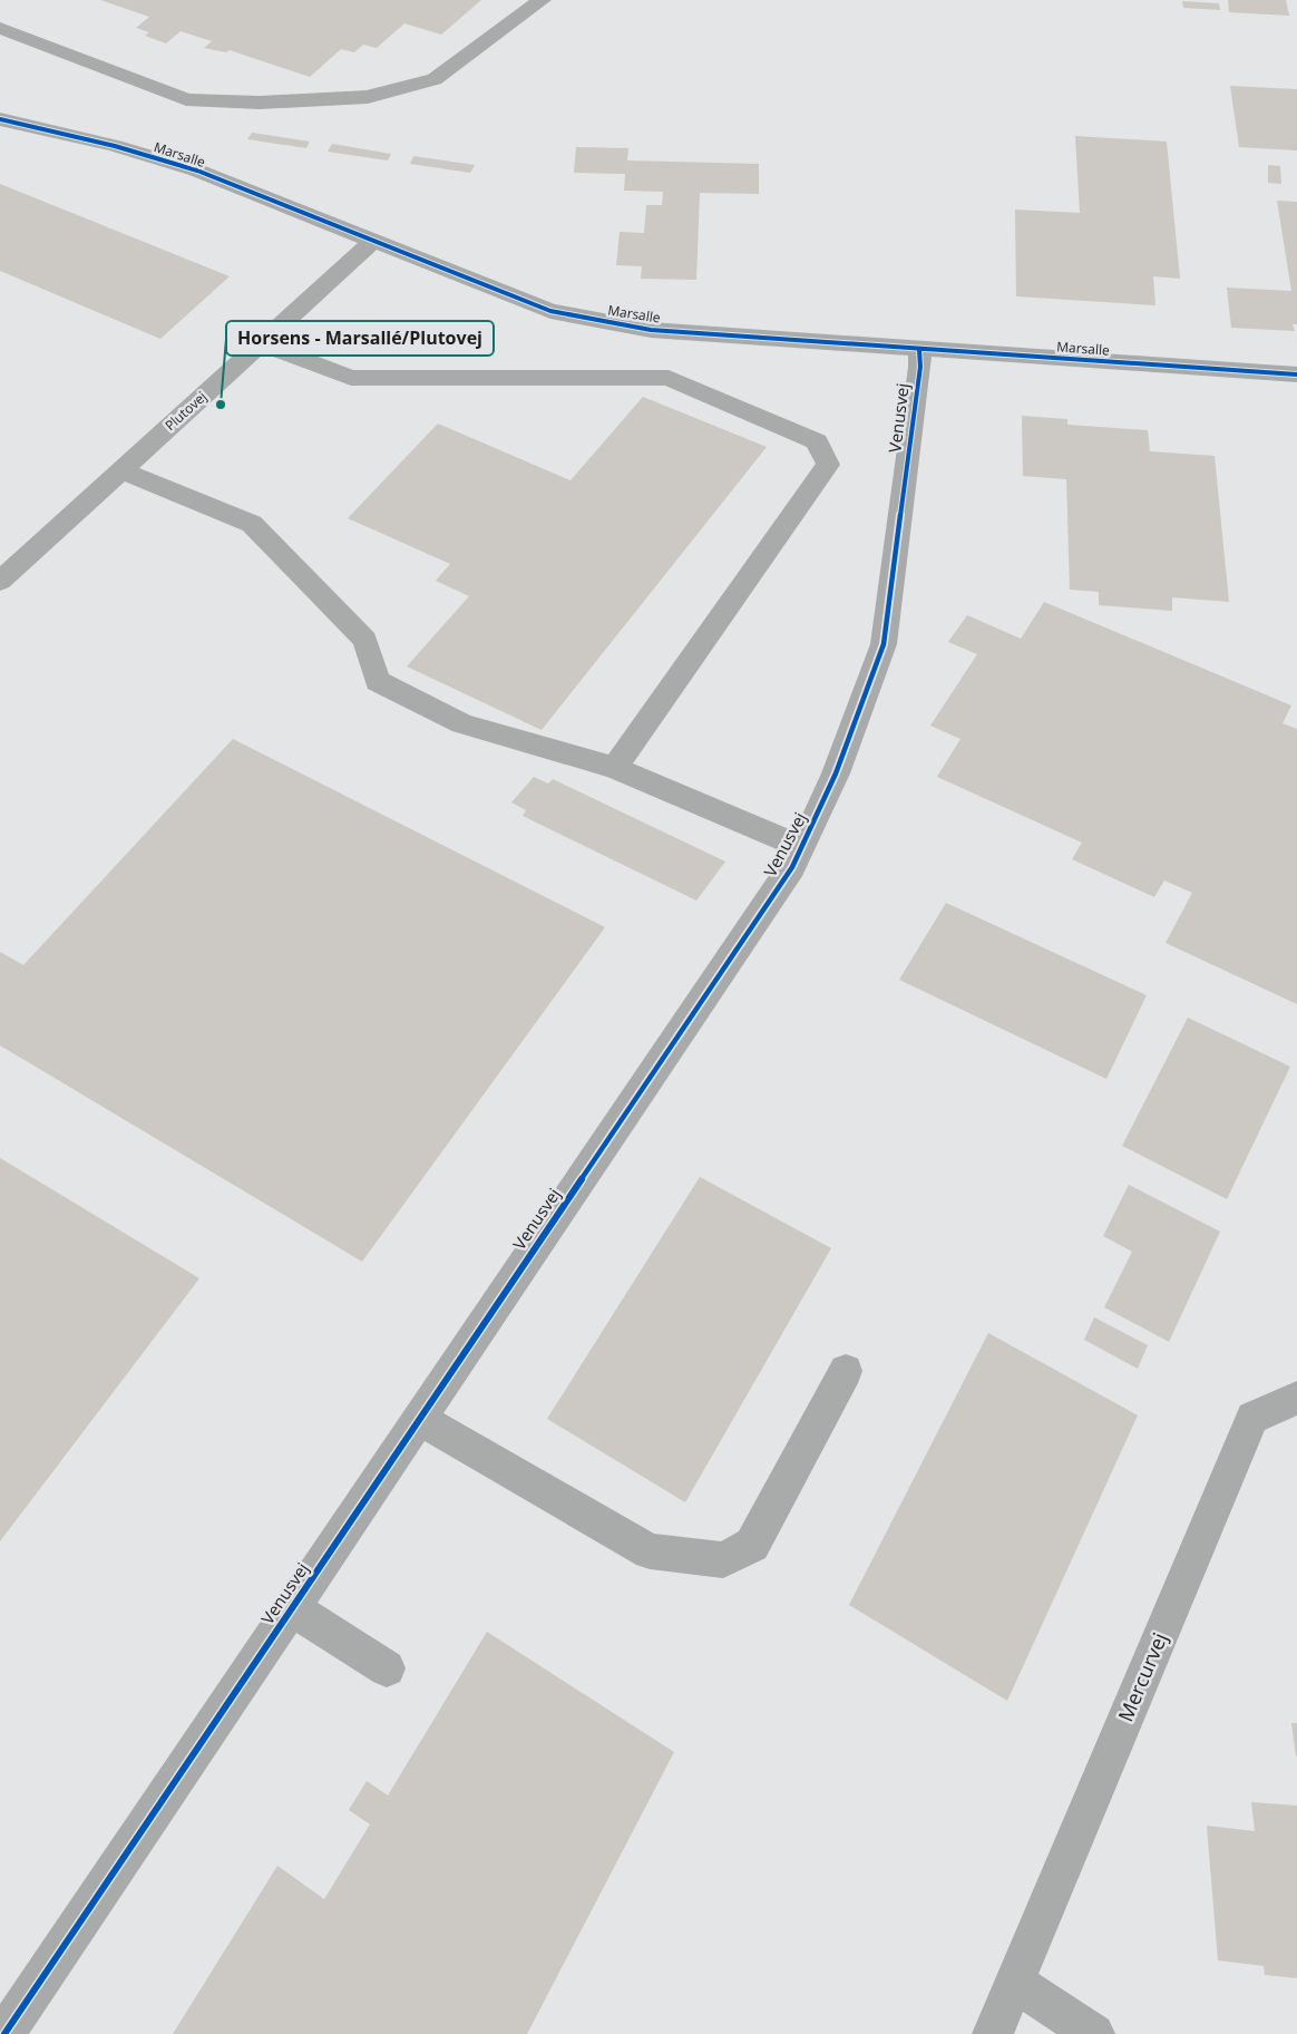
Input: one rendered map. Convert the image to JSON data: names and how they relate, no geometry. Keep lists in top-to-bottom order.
{
  "streets": {
    "street": [
      "Marsalle",
      "Plutovej",
      "Venusvej",
      "Mercurvej"
    ]
  },
  "crossings": [
    ["Marsalle", "Plutovej"],
    ["Marsalle", "Venusvej"]
  ],
  "places": ["Horsens - Marsallé/Plutovej"]
}
